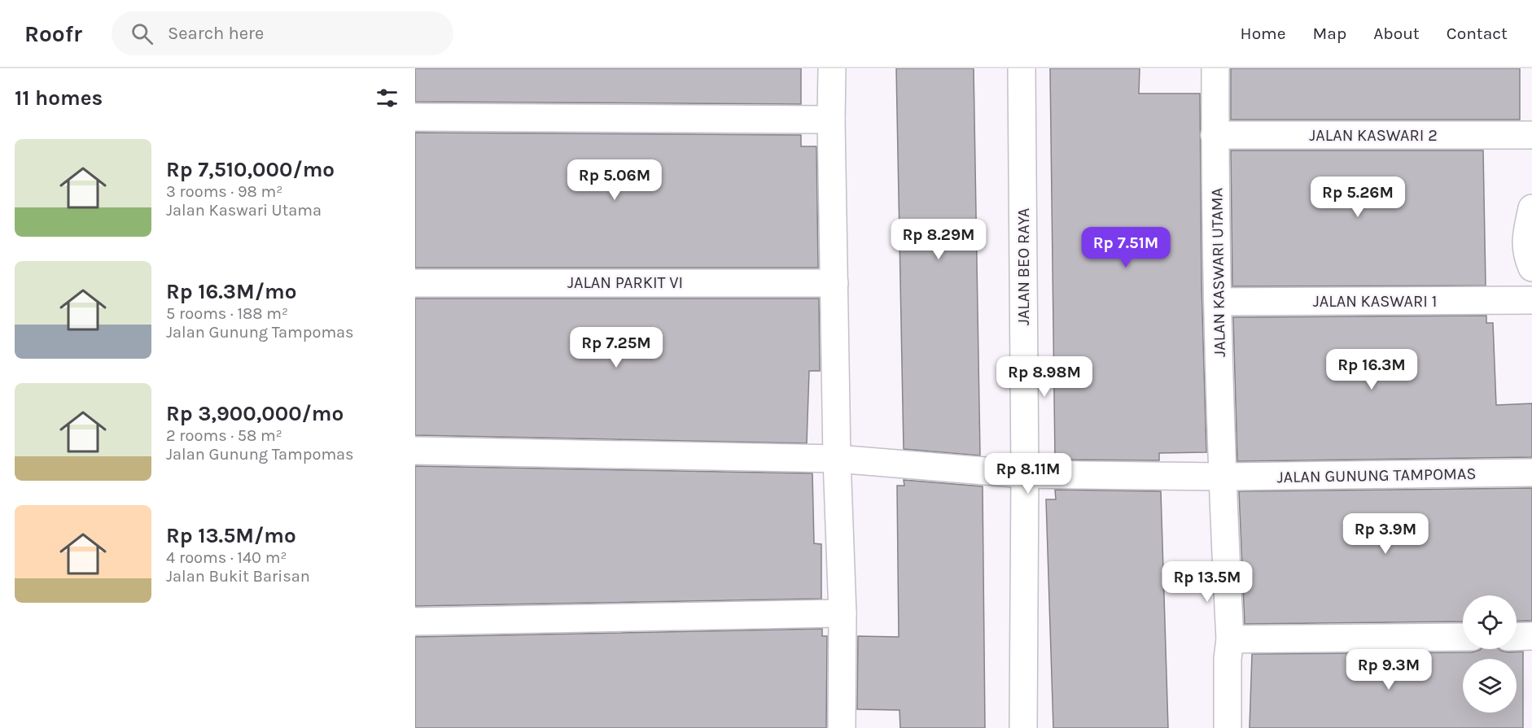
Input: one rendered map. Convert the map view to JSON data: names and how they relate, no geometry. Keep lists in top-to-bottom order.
{
  "streets": {
    "street": [
      "JALAN KASWARI 2",
      "JALAN BEO RAYA",
      "JALAN KASWARI UTAMA",
      "JALAN PARKIT VI",
      "JALAN KASWARI 1",
      "JALAN GUNUNG TAMPOMAS"
    ]
  },
  "crossings": [
    ["JALAN KASWARI 2", "JALAN KASWARI UTAMA"],
    ["JALAN BEO RAYA", "JALAN GUNUNG TAMPOMAS"],
    ["JALAN KASWARI UTAMA", "JALAN KASWARI 1"],
    ["JALAN KASWARI UTAMA", "JALAN GUNUNG TAMPOMAS"]
  ],
  "page": {
    "header": "Roofr",
    "search": "Search here",
    "nav": [
      "Home",
      "Map",
      "About",
      "Contact"
    ],
    "heading": "11 homes",
    "list": [
      {
        "name": "Rp 7,510,000/mo",
        "note": "3 rooms · 98 m² · Jalan Kaswari Utama"
      },
      {
        "name": "Rp 16.3M/mo",
        "note": "5 rooms · 188 m² · Jalan Gunung Tampomas"
      },
      {
        "name": "Rp 3,900,000/mo",
        "note": "2 rooms · 58 m² · Jalan Gunung Tampomas"
      },
      {
        "name": "Rp 13.5M/mo",
        "note": "4 rooms · 140 m² · Jalan Bukit Barisan"
      }
    ],
    "price": [
      "Rp 5.06M",
      "Rp 5.26M",
      "Rp 8.29M",
      "Rp 7.51M",
      "Rp 7.25M",
      "Rp 16.3M",
      "Rp 8.98M",
      "Rp 8.11M",
      "Rp 3.9M",
      "Rp 13.5M",
      "Rp 9.3M"
    ]
  }
}
